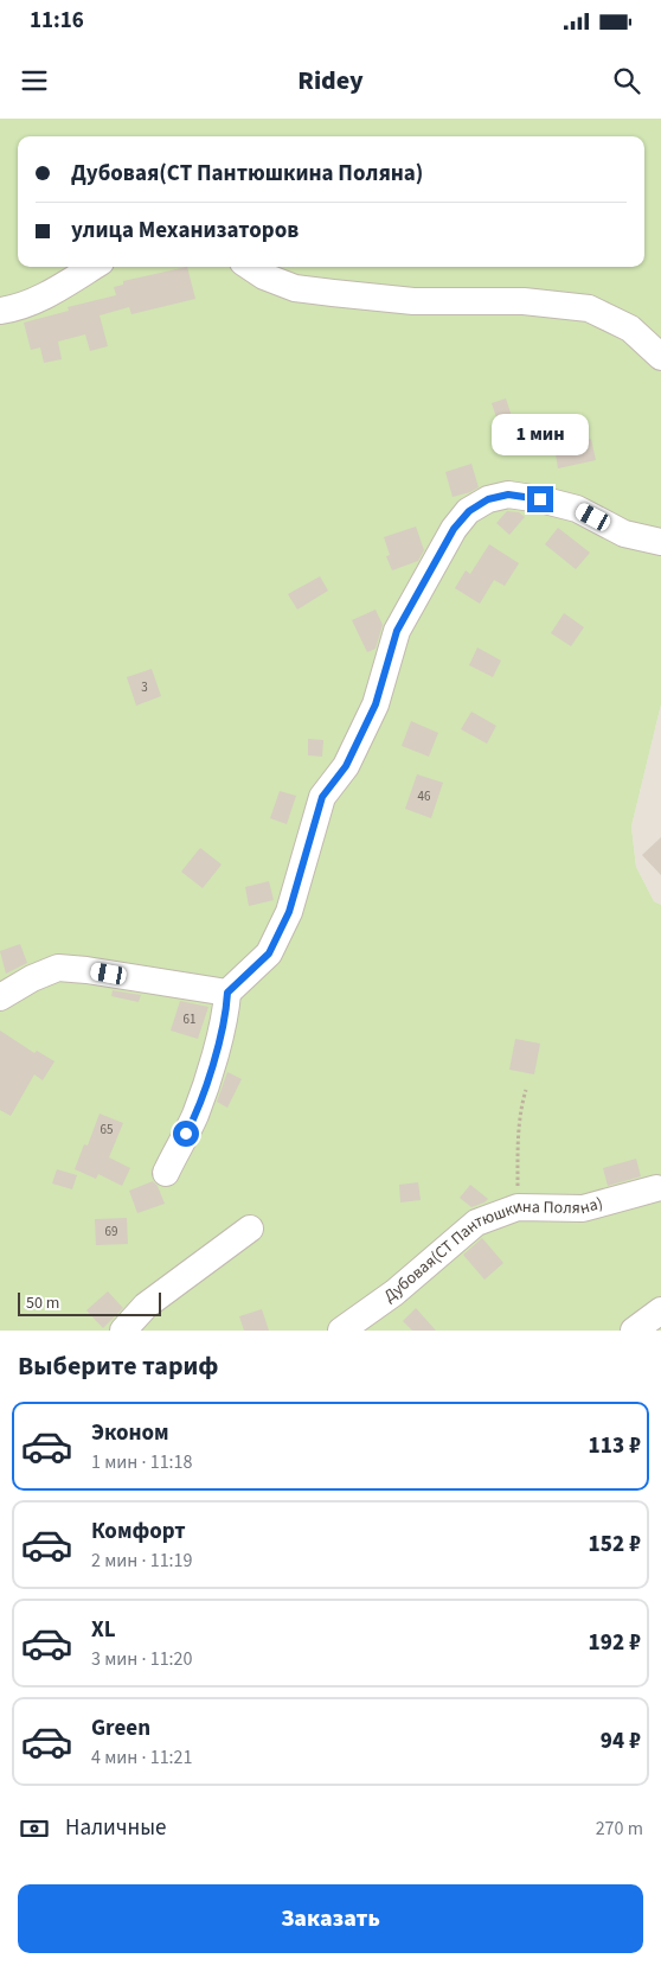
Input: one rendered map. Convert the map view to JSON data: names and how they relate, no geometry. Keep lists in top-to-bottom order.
{
  "streets": {
    "street": ["Дубовая(СТ Пантюшкина Поляна)"]
  },
  "house_numbers": [
    "3",
    "46",
    "61",
    "65",
    "69"
  ],
  "scale_bar": "50 m",
  "page": {
    "status": "11:16",
    "header": "Ridey",
    "banner": ["Дубовая(СТ Пантюшкина Поляна)", "улица Механизаторов"],
    "bubble": "1 мин",
    "scale": "50 m",
    "heading": "Выберите тариф",
    "list": [
      {
        "name": "Эконом",
        "note": "1 мин · 11:18",
        "value": "113 ₽"
      },
      {
        "name": "Комфорт",
        "note": "2 мин · 11:19",
        "value": "152 ₽"
      },
      {
        "name": "XL",
        "note": "3 мин · 11:20",
        "value": "192 ₽"
      },
      {
        "name": "Green",
        "note": "4 мин · 11:21",
        "value": "94 ₽"
      }
    ],
    "pay": ["Наличные", "270 m"],
    "buttons": "Заказать"
  }
}
